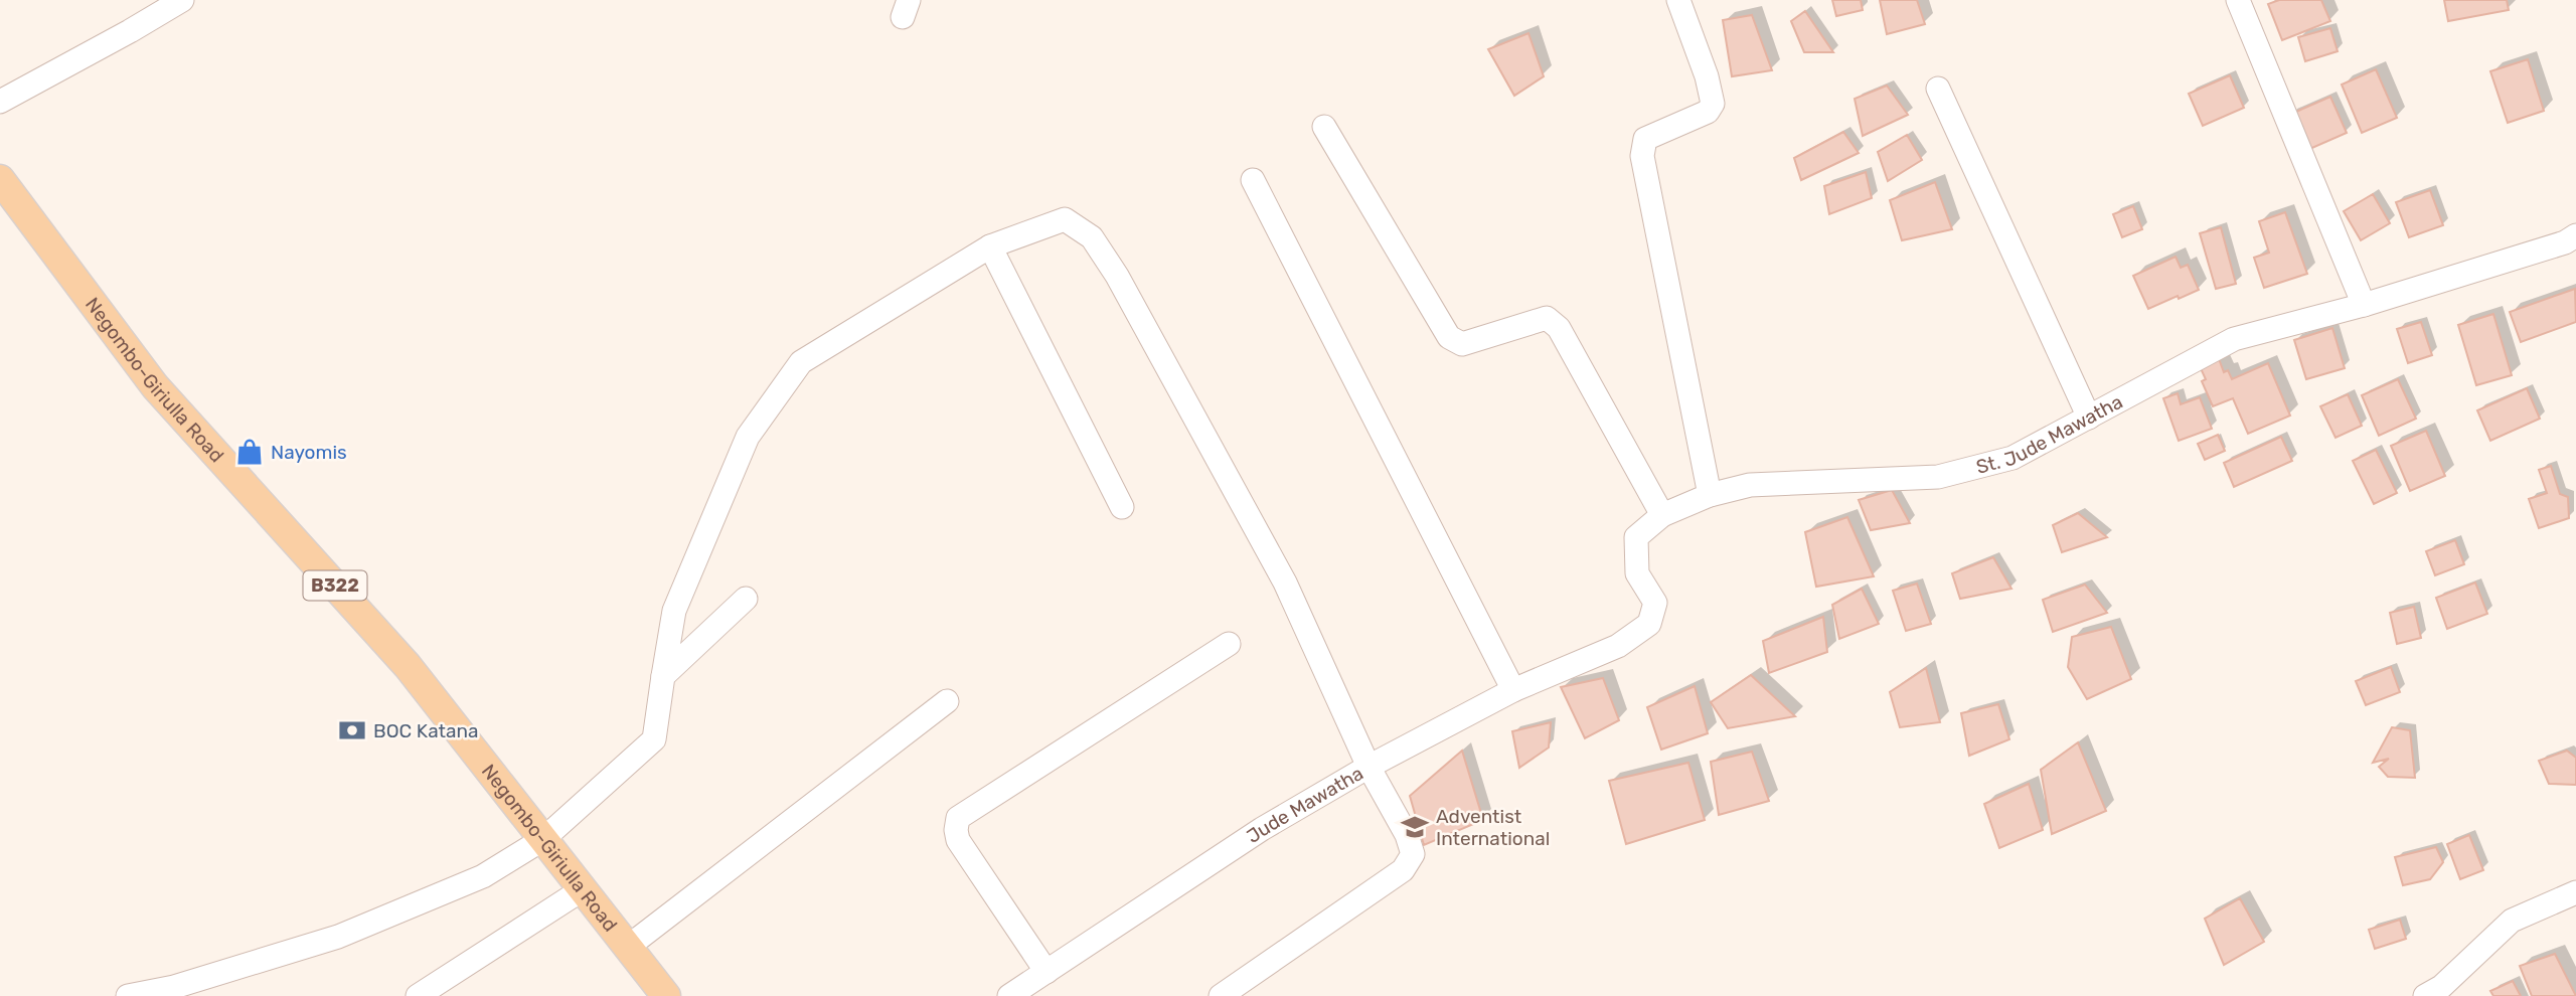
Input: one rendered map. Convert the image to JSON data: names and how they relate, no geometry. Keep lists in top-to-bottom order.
{
  "streets": {
    "main road": ["Negombo-Giriulla Road", "B322"],
    "street": ["St. Jude Mawatha", "Jude Mawatha"]
  },
  "crossings": [
    ["St. Jude Mawatha", "Jude Mawatha"]
  ],
  "places": {
    "shop": ["Nayomis"],
    "bank": ["BOC Katana"],
    "school or university": ["Adventist International"]
  }
}
